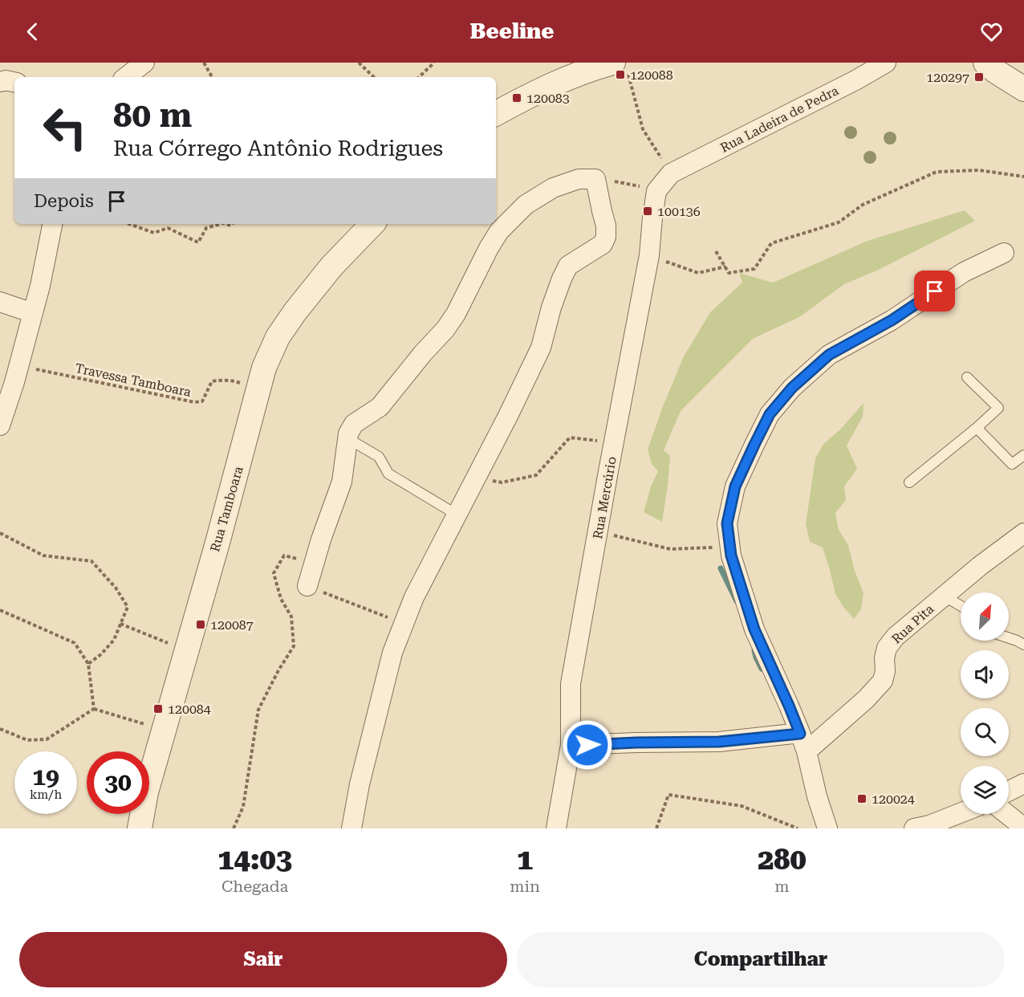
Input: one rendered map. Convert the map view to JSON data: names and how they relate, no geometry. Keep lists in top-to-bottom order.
{
  "streets": {
    "street": [
      "Rua Ladeira de Pedra",
      "Rua Mercúrio",
      "Rua Tamboara",
      "Rua Pita"
    ],
    "path": ["Travessa Tamboara"]
  },
  "crossings": [
    ["Travessa Tamboara", "Rua Tamboara"]
  ],
  "places": {
    "transit": [
      "120088",
      "120297",
      "120083",
      "100136",
      "120087",
      "120084",
      "120024"
    ]
  },
  "north": "top right",
  "page": {
    "header": "Beeline",
    "turn": ["80 m", "Rua Córrego Antônio Rodrigues"],
    "then": "Depois",
    "speed": "19 km/h",
    "limit": "30",
    "eta": [
      "14:03",
      "Chegada",
      "1",
      "min",
      "280",
      "m"
    ],
    "buttons": ["Sair", "Compartilhar"]
  }
}
